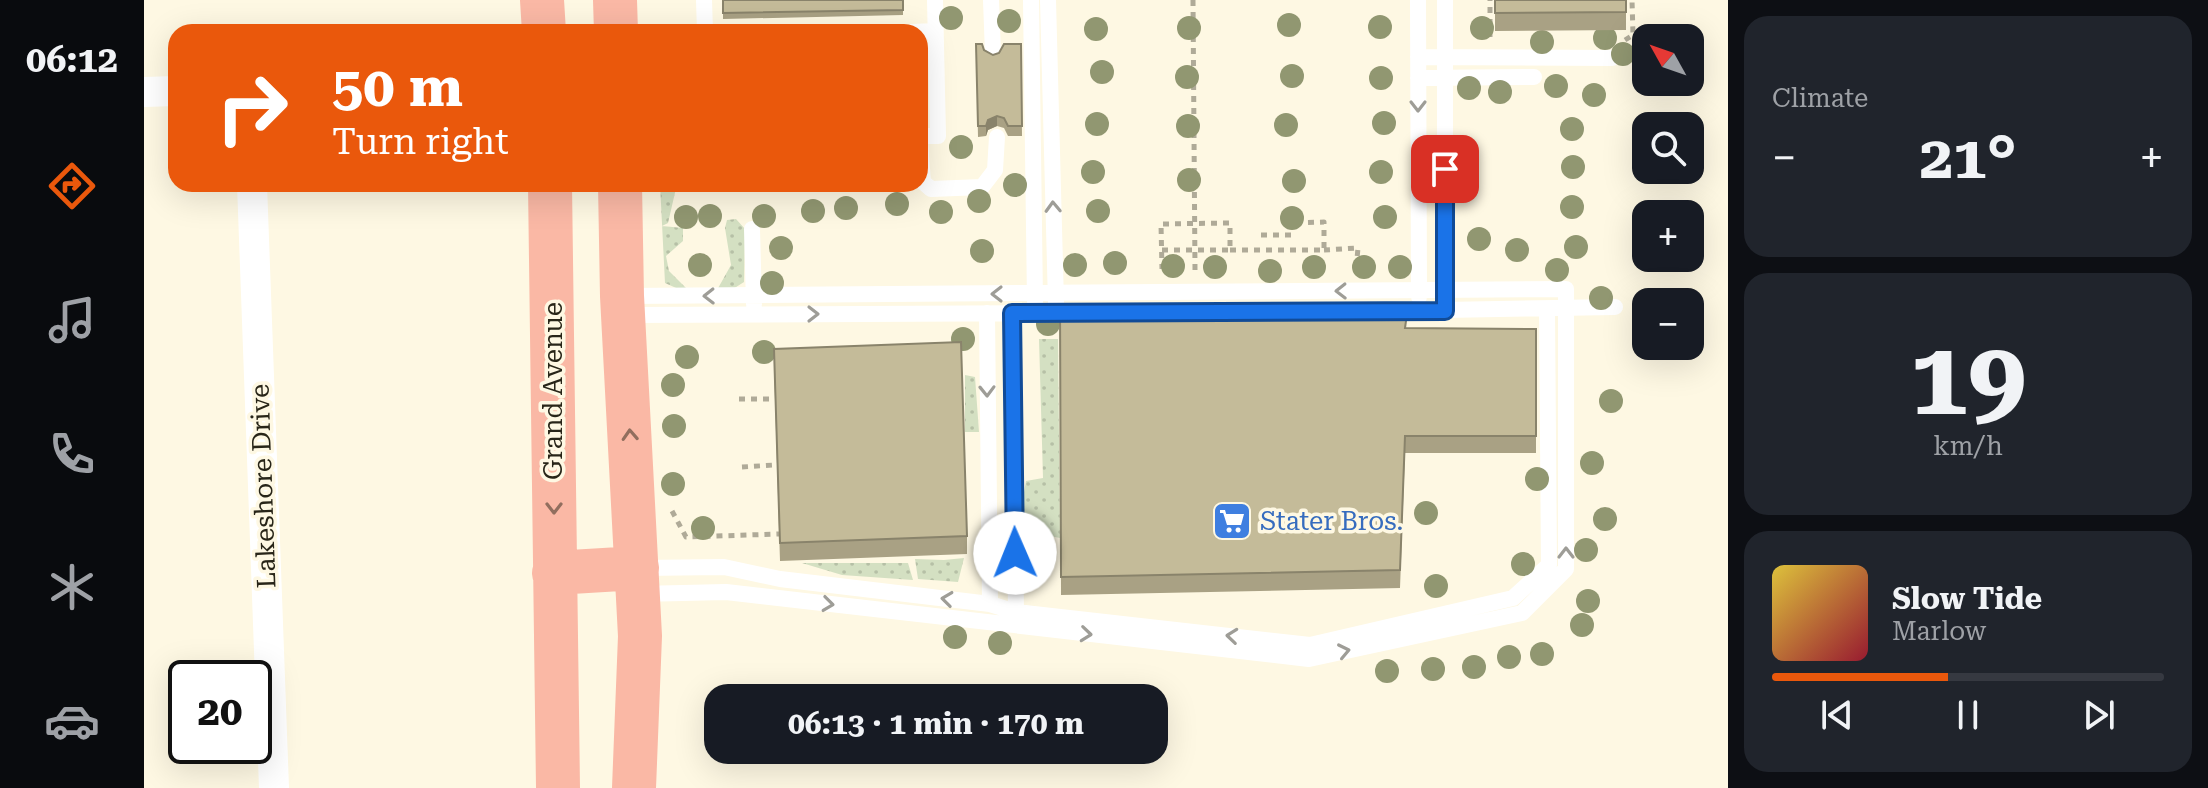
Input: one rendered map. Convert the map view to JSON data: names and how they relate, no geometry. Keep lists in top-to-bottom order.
{
  "streets": {
    "main road": ["Grand Avenue"],
    "street": ["Lakeshore Drive"]
  },
  "places": {
    "supermarket": ["Stater Bros."]
  },
  "north": "top left",
  "page": {
    "tabs": "06:12",
    "tile": [
      "Climate",
      ["19", "km/h"]
    ],
    "map_buttons": ["+", "−"],
    "turn": ["50 m", "Turn right"],
    "heat": ["−", "21°", "+"],
    "song": ["Slow Tide", "Marlow"],
    "limit": "20",
    "trip": "06:13 · 1 min · 170 m"
  }
}
